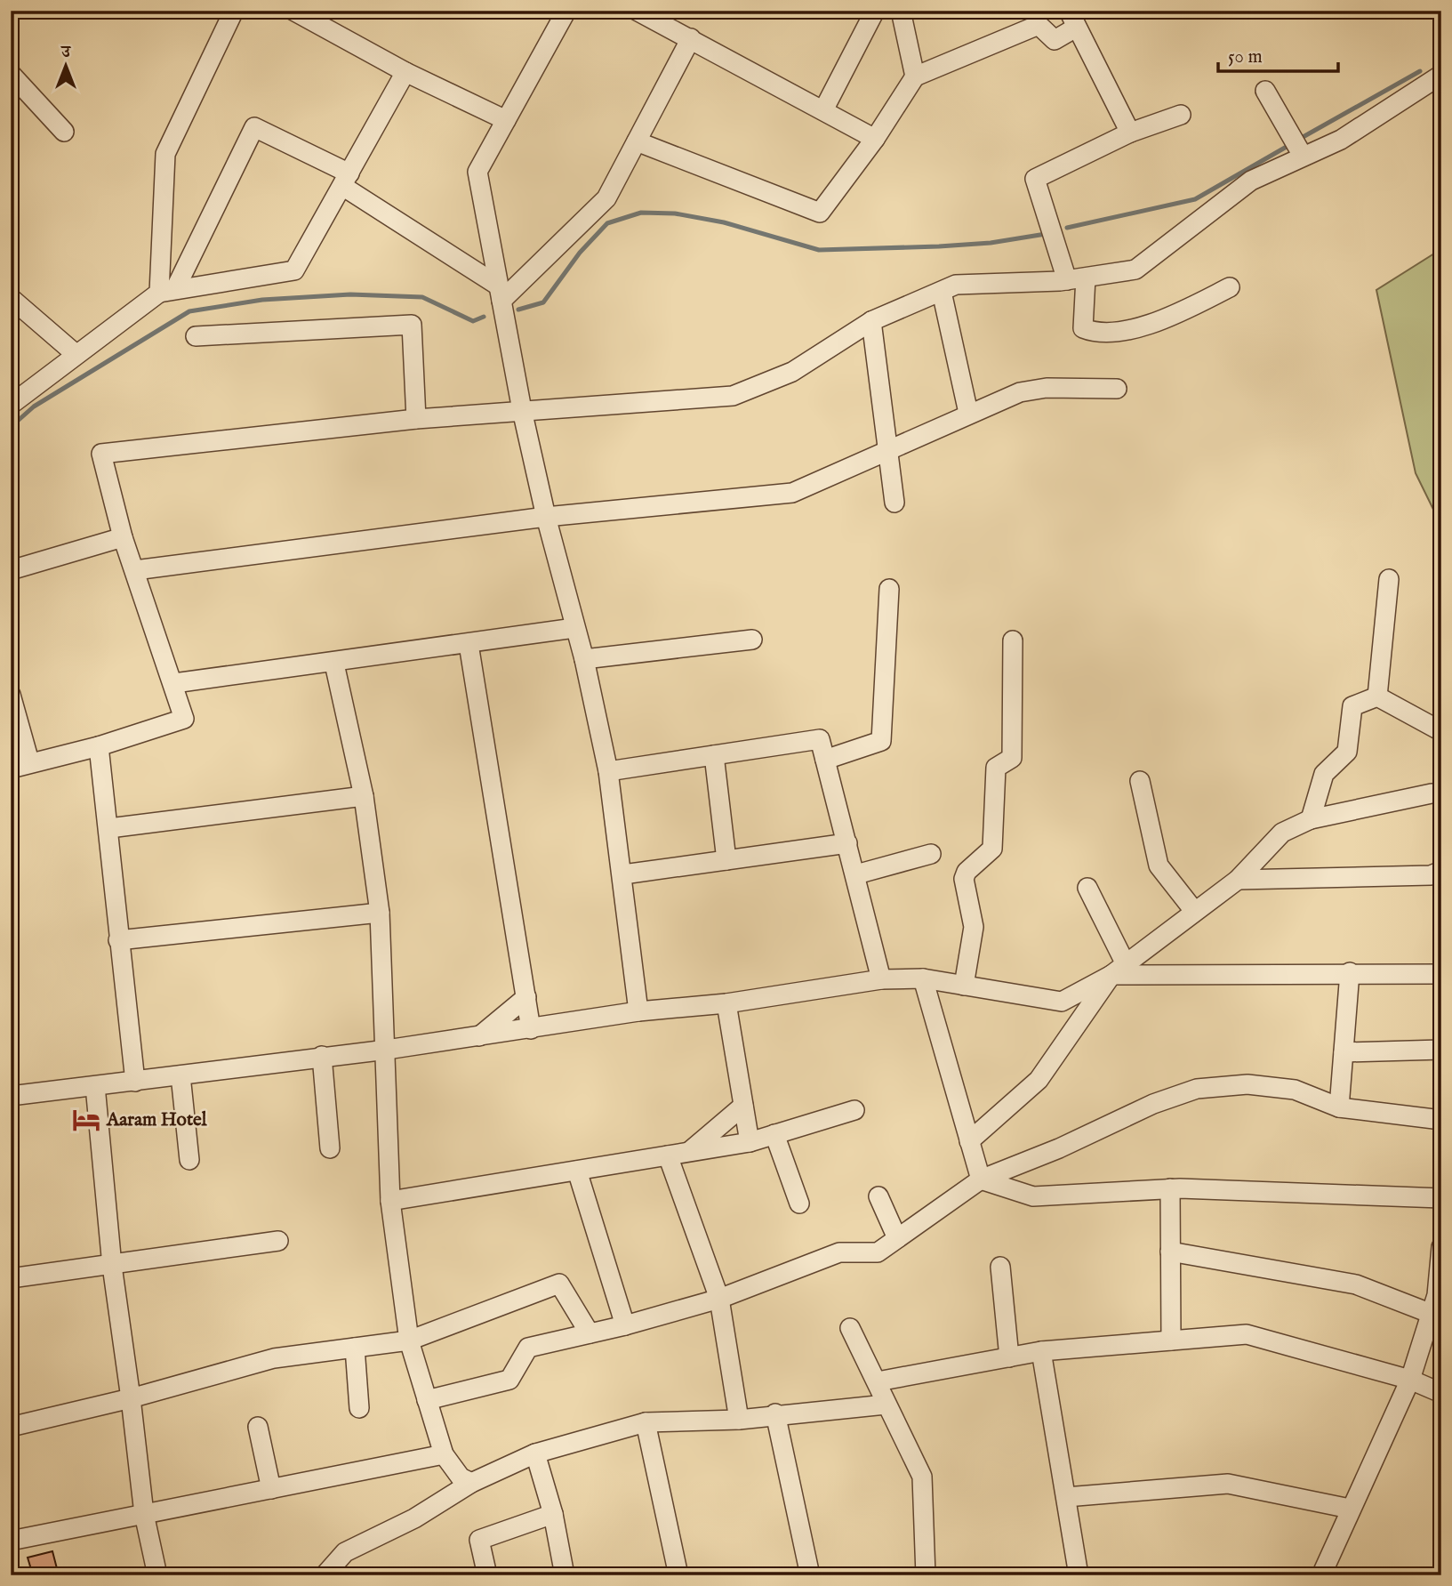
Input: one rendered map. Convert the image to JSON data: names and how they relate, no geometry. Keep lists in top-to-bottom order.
{
  "places": {
    "hotel": ["Aaram Hotel"]
  },
  "scale_bar": "50 m",
  "north": "top"
}
